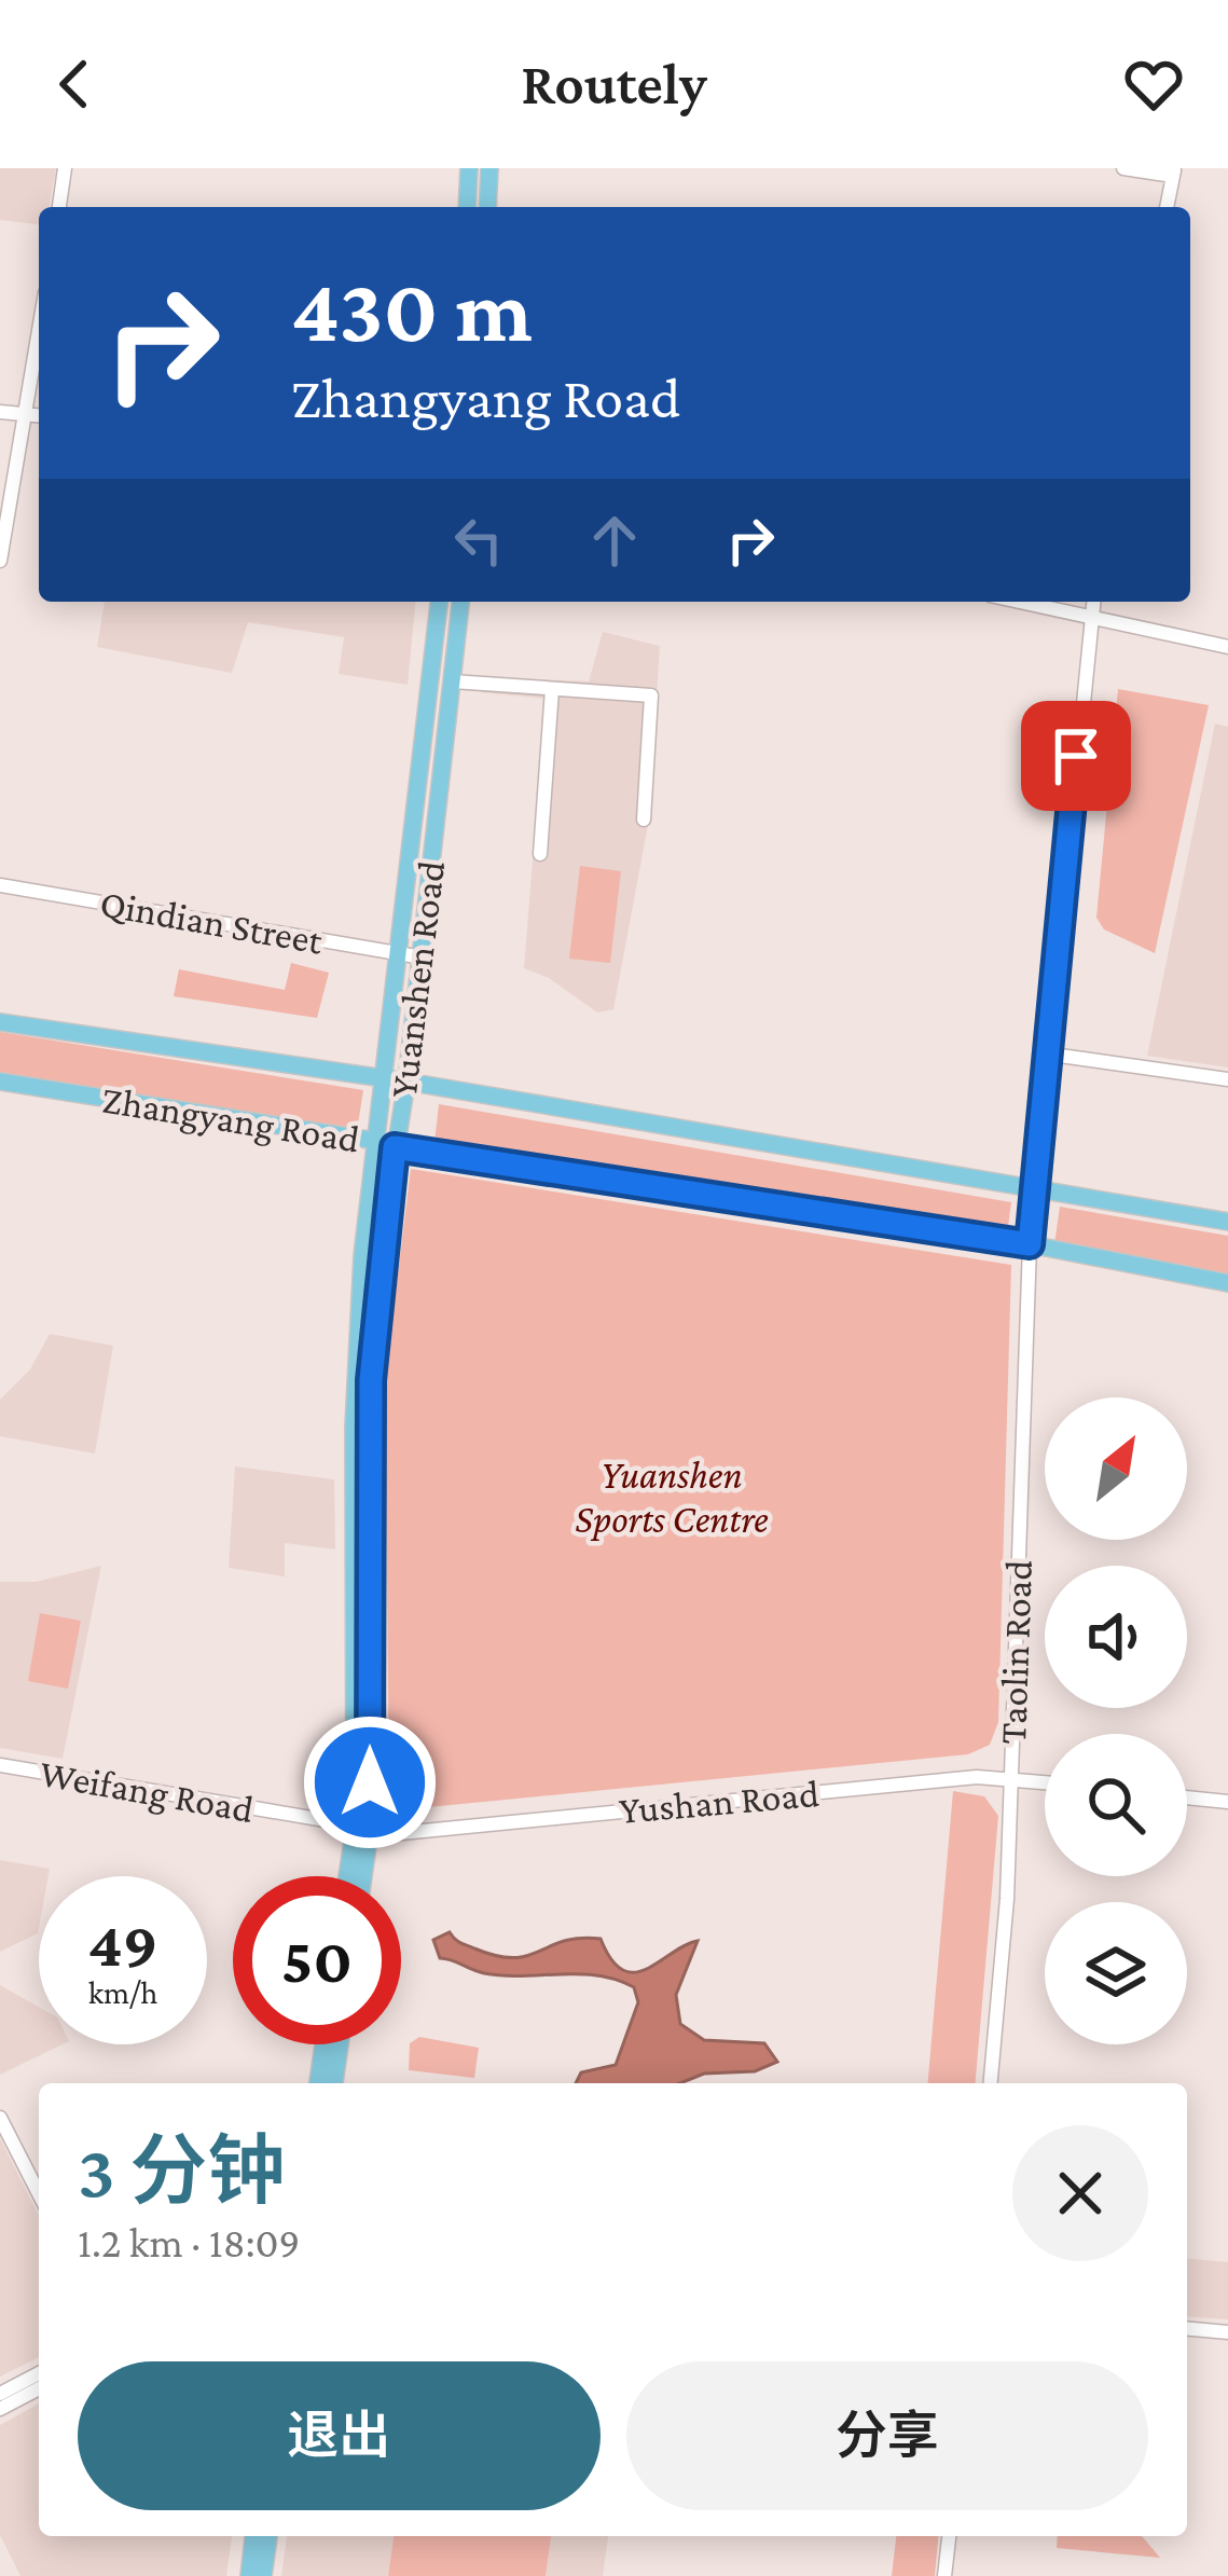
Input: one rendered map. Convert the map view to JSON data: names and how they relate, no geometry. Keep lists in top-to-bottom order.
{
  "streets": {
    "main road": ["Yuanshen Road", "Zhangyang Road"],
    "street": [
      "Qindian Street",
      "Taolin Road",
      "Weifang Road",
      "Yushan Road"
    ]
  },
  "crossings": [
    ["Qindian Street", "Yuanshen Road"],
    ["Yuanshen Road", "Zhangyang Road"],
    ["Yuanshen Road", "Weifang Road"],
    ["Yuanshen Road", "Yushan Road"],
    ["Zhangyang Road", "Taolin Road"],
    ["Taolin Road", "Yushan Road"],
    ["Weifang Road", "Yushan Road"]
  ],
  "parks": ["Yuanshen Sports Centre"],
  "north": "top right",
  "page": {
    "header": "Routely",
    "turn": ["430 m", "Zhangyang Road"],
    "speed": "49 km/h",
    "limit": "50",
    "heading": ["3 分钟", "1.2 km · 18:09"],
    "buttons": ["退出", "分享"]
  }
}
